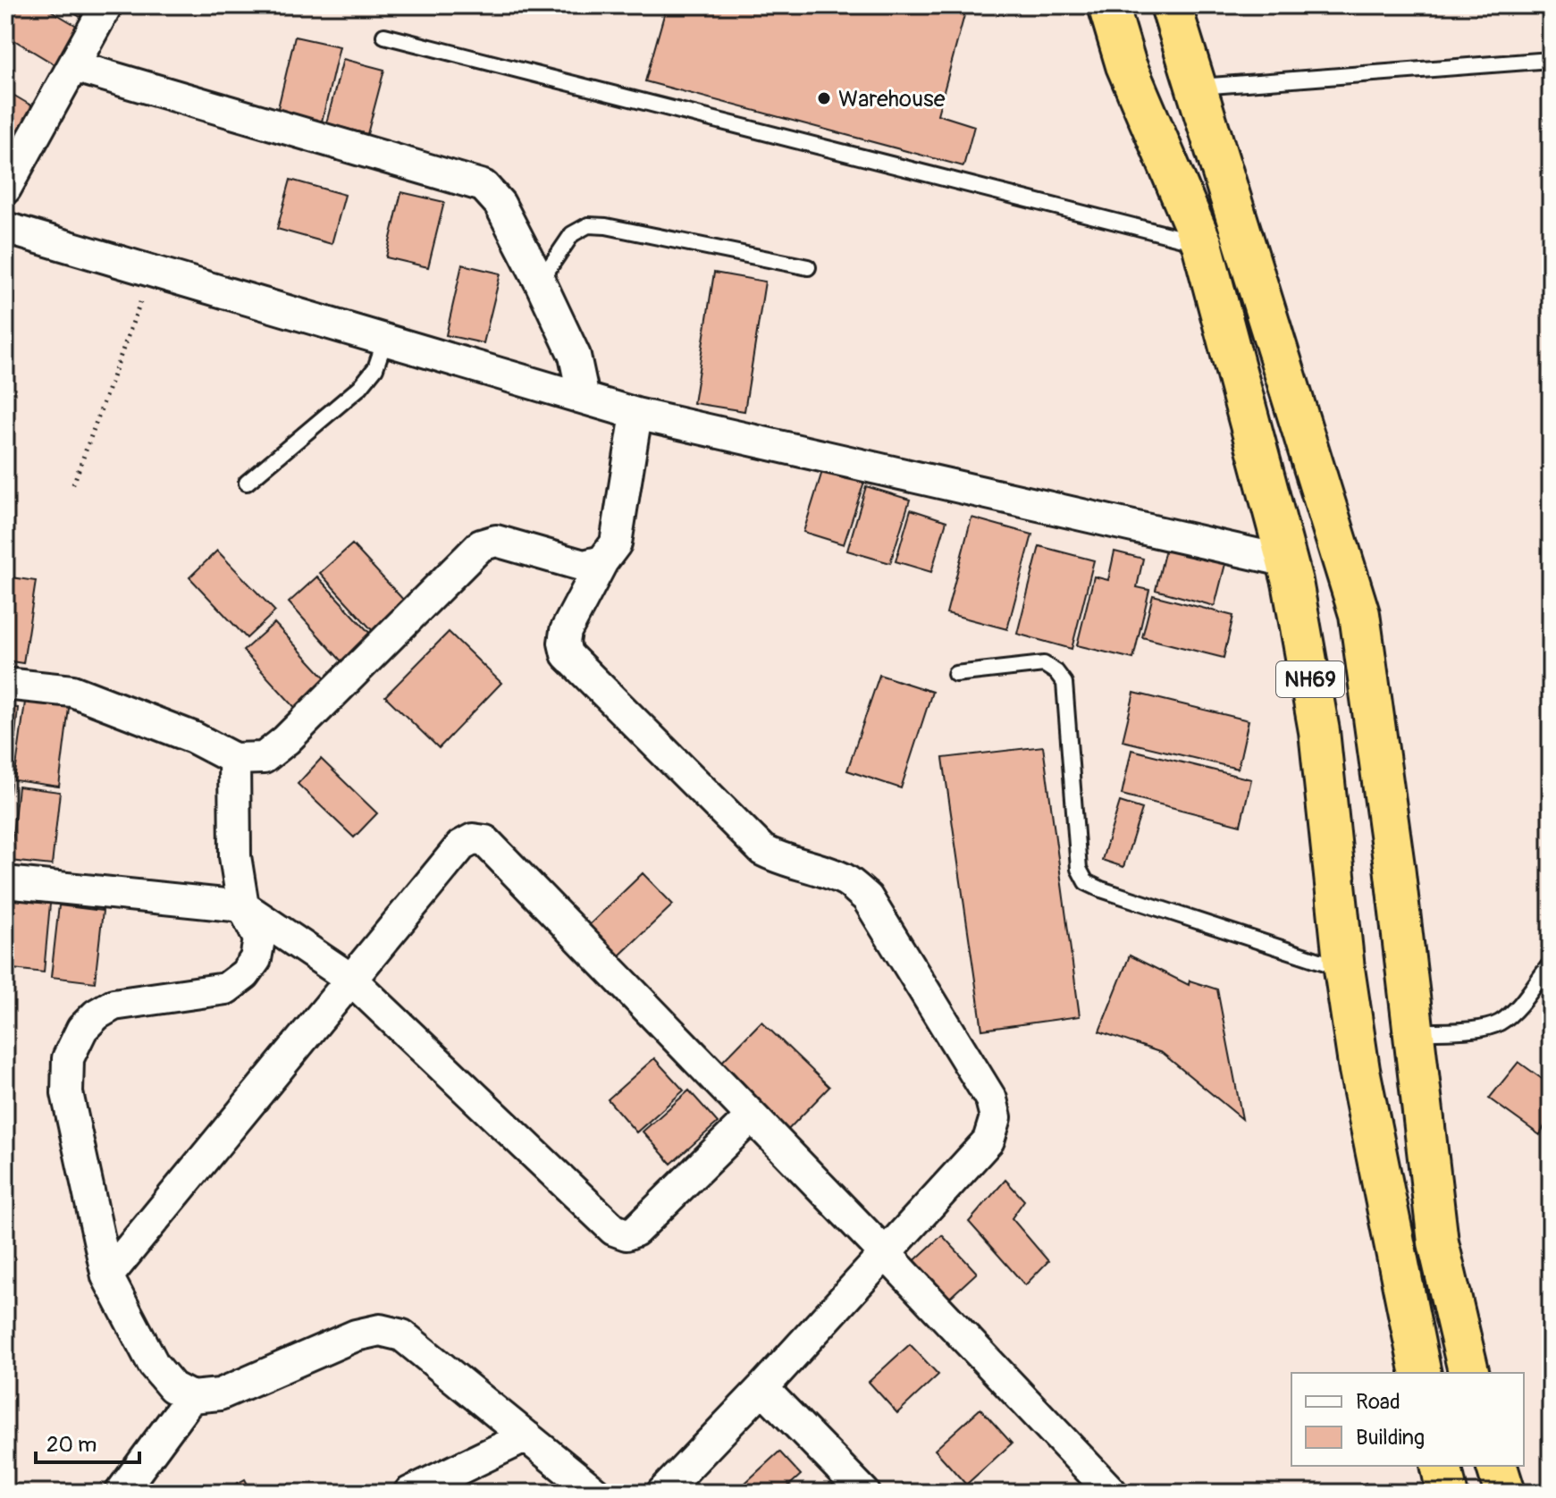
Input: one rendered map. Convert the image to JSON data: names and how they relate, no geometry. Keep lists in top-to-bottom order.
{
  "streets": {
    "highway": ["NH69"]
  },
  "places": ["Warehouse"],
  "legend": ["Road", "Building"],
  "scale_bar": "20 m"
}
